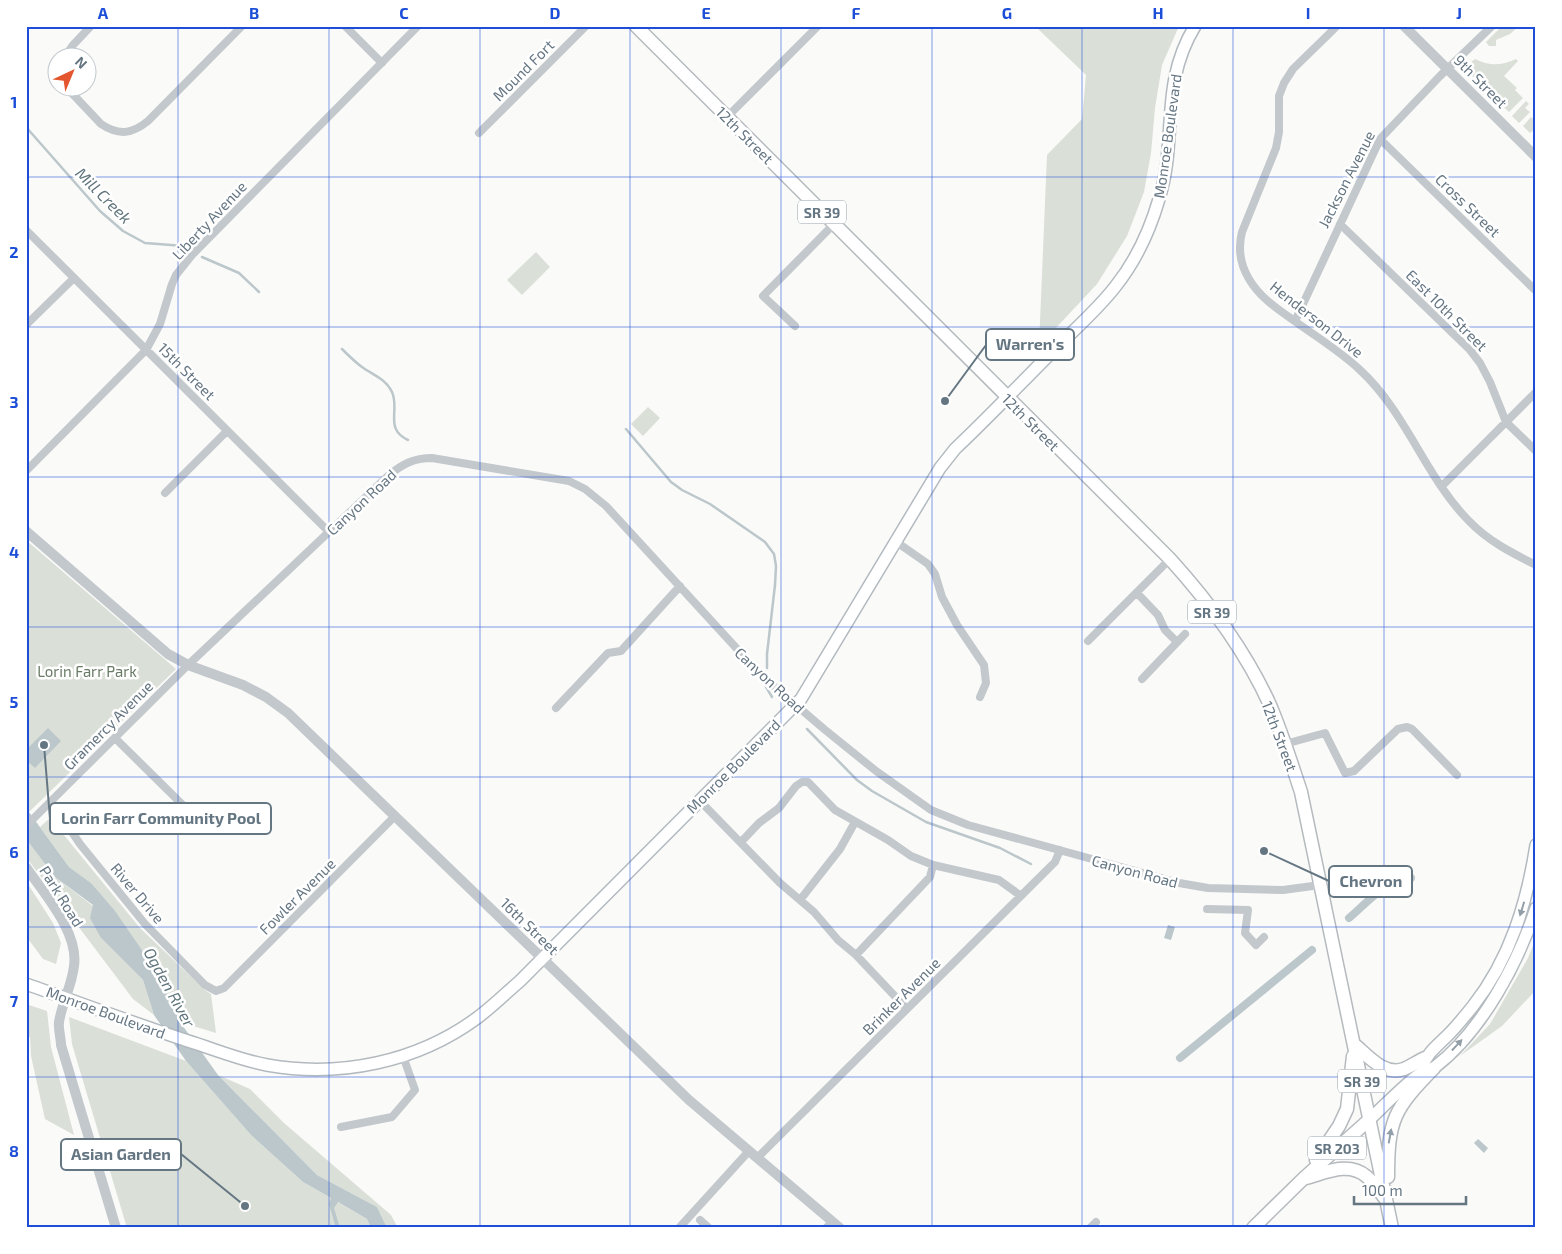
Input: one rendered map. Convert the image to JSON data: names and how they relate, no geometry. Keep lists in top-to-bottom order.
{
  "streets": {
    "main road": [
      "12th Street",
      "Monroe Boulevard",
      "SR 39",
      "SR 203"
    ],
    "street": [
      "Mound Fort",
      "9th Street",
      "Jackson Avenue",
      "Cross Street",
      "Liberty Avenue",
      "East 10th Street",
      "Henderson Drive",
      "15th Street",
      "Canyon Road",
      "Gramercy Avenue",
      "River Drive",
      "Park Road",
      "Fowler Avenue",
      "16th Street",
      "Brinker Avenue"
    ]
  },
  "crossings": [
    ["9th Street", "Jackson Avenue"],
    ["12th Street", "Monroe Boulevard"],
    ["12th Street", "SR 39"],
    ["12th Street", "Canyon Road"],
    ["Monroe Boulevard", "Canyon Road"],
    ["Monroe Boulevard", "Park Road"],
    ["Monroe Boulevard", "16th Street"],
    ["Jackson Avenue", "Cross Street"],
    ["Jackson Avenue", "East 10th Street"],
    ["Jackson Avenue", "Henderson Drive"],
    ["SR 39", "Canyon Road"],
    ["SR 39", "SR 203"],
    ["Liberty Avenue", "15th Street"],
    ["15th Street", "Canyon Road"],
    ["Canyon Road", "Gramercy Avenue"],
    ["Canyon Road", "16th Street"],
    ["Canyon Road", "Brinker Avenue"],
    ["Gramercy Avenue", "River Drive"],
    ["Gramercy Avenue", "16th Street"],
    ["River Drive", "Fowler Avenue"],
    ["Fowler Avenue", "16th Street"],
    ["16th Street", "Brinker Avenue"]
  ],
  "water": ["Mill Creek", "Ogden River"],
  "parks": ["Lorin Farr Park"],
  "places": [
    "Warren's",
    "Lorin Farr Community Pool",
    "Chevron",
    "Asian Garden"
  ],
  "scale_bar": "100 m",
  "north": "top right",
  "grid": {
    "columns": [
      "A",
      "B",
      "C",
      "D",
      "E",
      "F",
      "G",
      "H",
      "I",
      "J"
    ],
    "rows": [
      "1",
      "2",
      "3",
      "4",
      "5",
      "6",
      "7",
      "8"
    ]
  }
}
